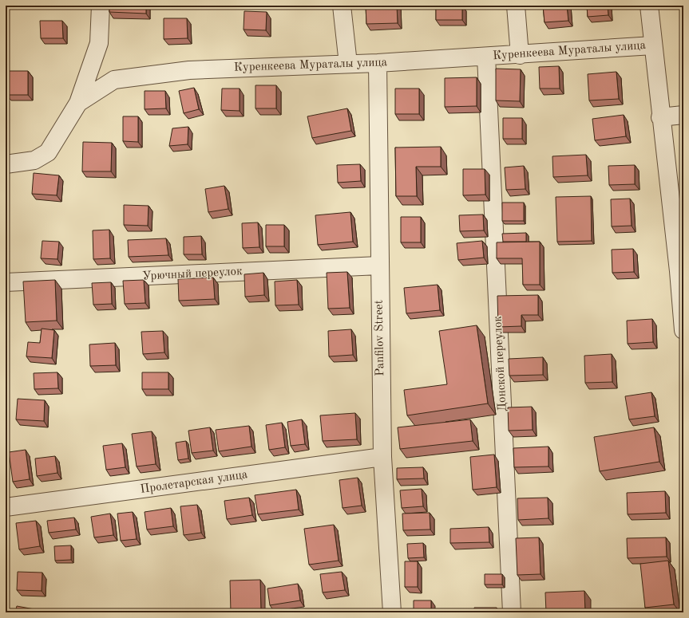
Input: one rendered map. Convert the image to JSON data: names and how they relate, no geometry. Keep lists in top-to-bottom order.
{
  "streets": {
    "street": [
      "Куренкеева Мураталы улица",
      "Урючный переулок",
      "Panfilov Street",
      "Донской переулок",
      "Пролетарская улица"
    ]
  },
  "crossings": [
    ["Куренкеева Мураталы улица", "Panfilov Street"],
    ["Куренкеева Мураталы улица", "Донской переулок"],
    ["Урючный переулок", "Panfilov Street"],
    ["Panfilov Street", "Пролетарская улица"]
  ]
}
